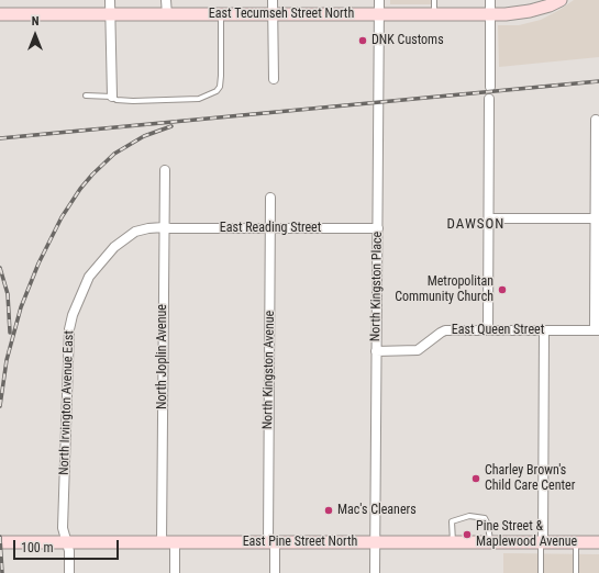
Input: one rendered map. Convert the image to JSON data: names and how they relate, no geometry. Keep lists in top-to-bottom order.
{
  "streets": {
    "main road": ["East Tecumseh Street North", "East Pine Street North"],
    "street": [
      "East Reading Street",
      "North Kingston Place",
      "East Queen Street",
      "North Joplin Avenue",
      "North Kingston Avenue",
      "North Irvington Avenue East"
    ]
  },
  "crossings": [
    ["East Tecumseh Street North", "North Kingston Place"],
    ["East Reading Street", "North Kingston Place"],
    ["East Reading Street", "North Joplin Avenue"],
    ["East Reading Street", "North Kingston Avenue"],
    ["East Reading Street", "North Irvington Avenue East"],
    ["North Kingston Place", "East Queen Street"],
    ["North Kingston Place", "East Pine Street North"],
    ["North Joplin Avenue", "North Irvington Avenue East"],
    ["North Joplin Avenue", "East Pine Street North"],
    ["North Kingston Avenue", "East Pine Street North"],
    ["North Irvington Avenue East", "East Pine Street North"]
  ],
  "districts": ["DAWSON"],
  "places": [
    "DNK Customs",
    "Metropolitan Community Church",
    "Charley Brown's Child Care Center",
    "Mac's Cleaners",
    "Pine Street & Maplewood Avenue"
  ],
  "scale_bar": "100 m",
  "north": "top"
}
